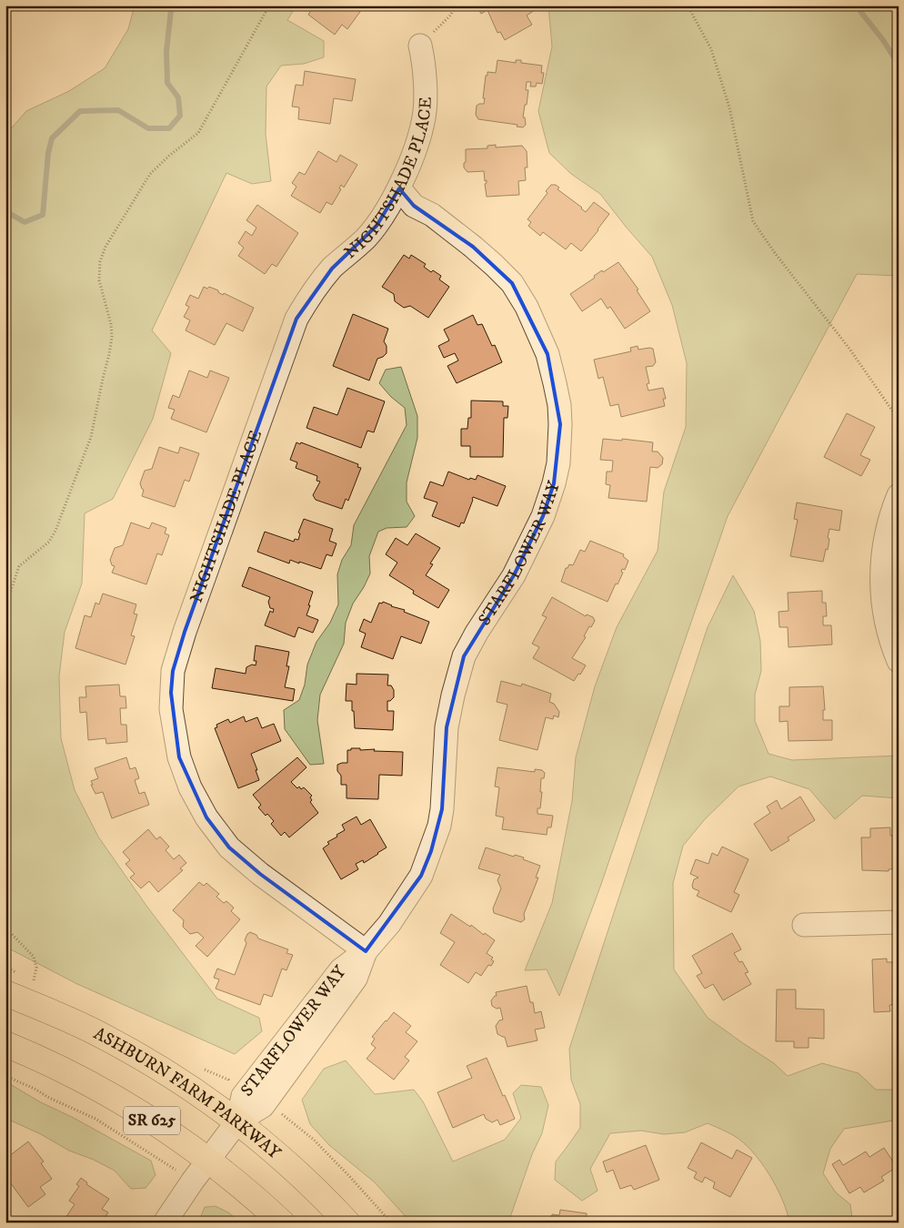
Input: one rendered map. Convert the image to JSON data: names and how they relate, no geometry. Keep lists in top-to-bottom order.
{
  "streets": {
    "main road": ["ASHBURN FARM PARKWAY", "SR 625"],
    "street": ["NIGHTSHADE PLACE", "STARFLOWER WAY"]
  },
  "crossings": [
    ["NIGHTSHADE PLACE", "STARFLOWER WAY"],
    ["STARFLOWER WAY", "ASHBURN FARM PARKWAY"],
    ["STARFLOWER WAY", "SR 625"]
  ]
}
